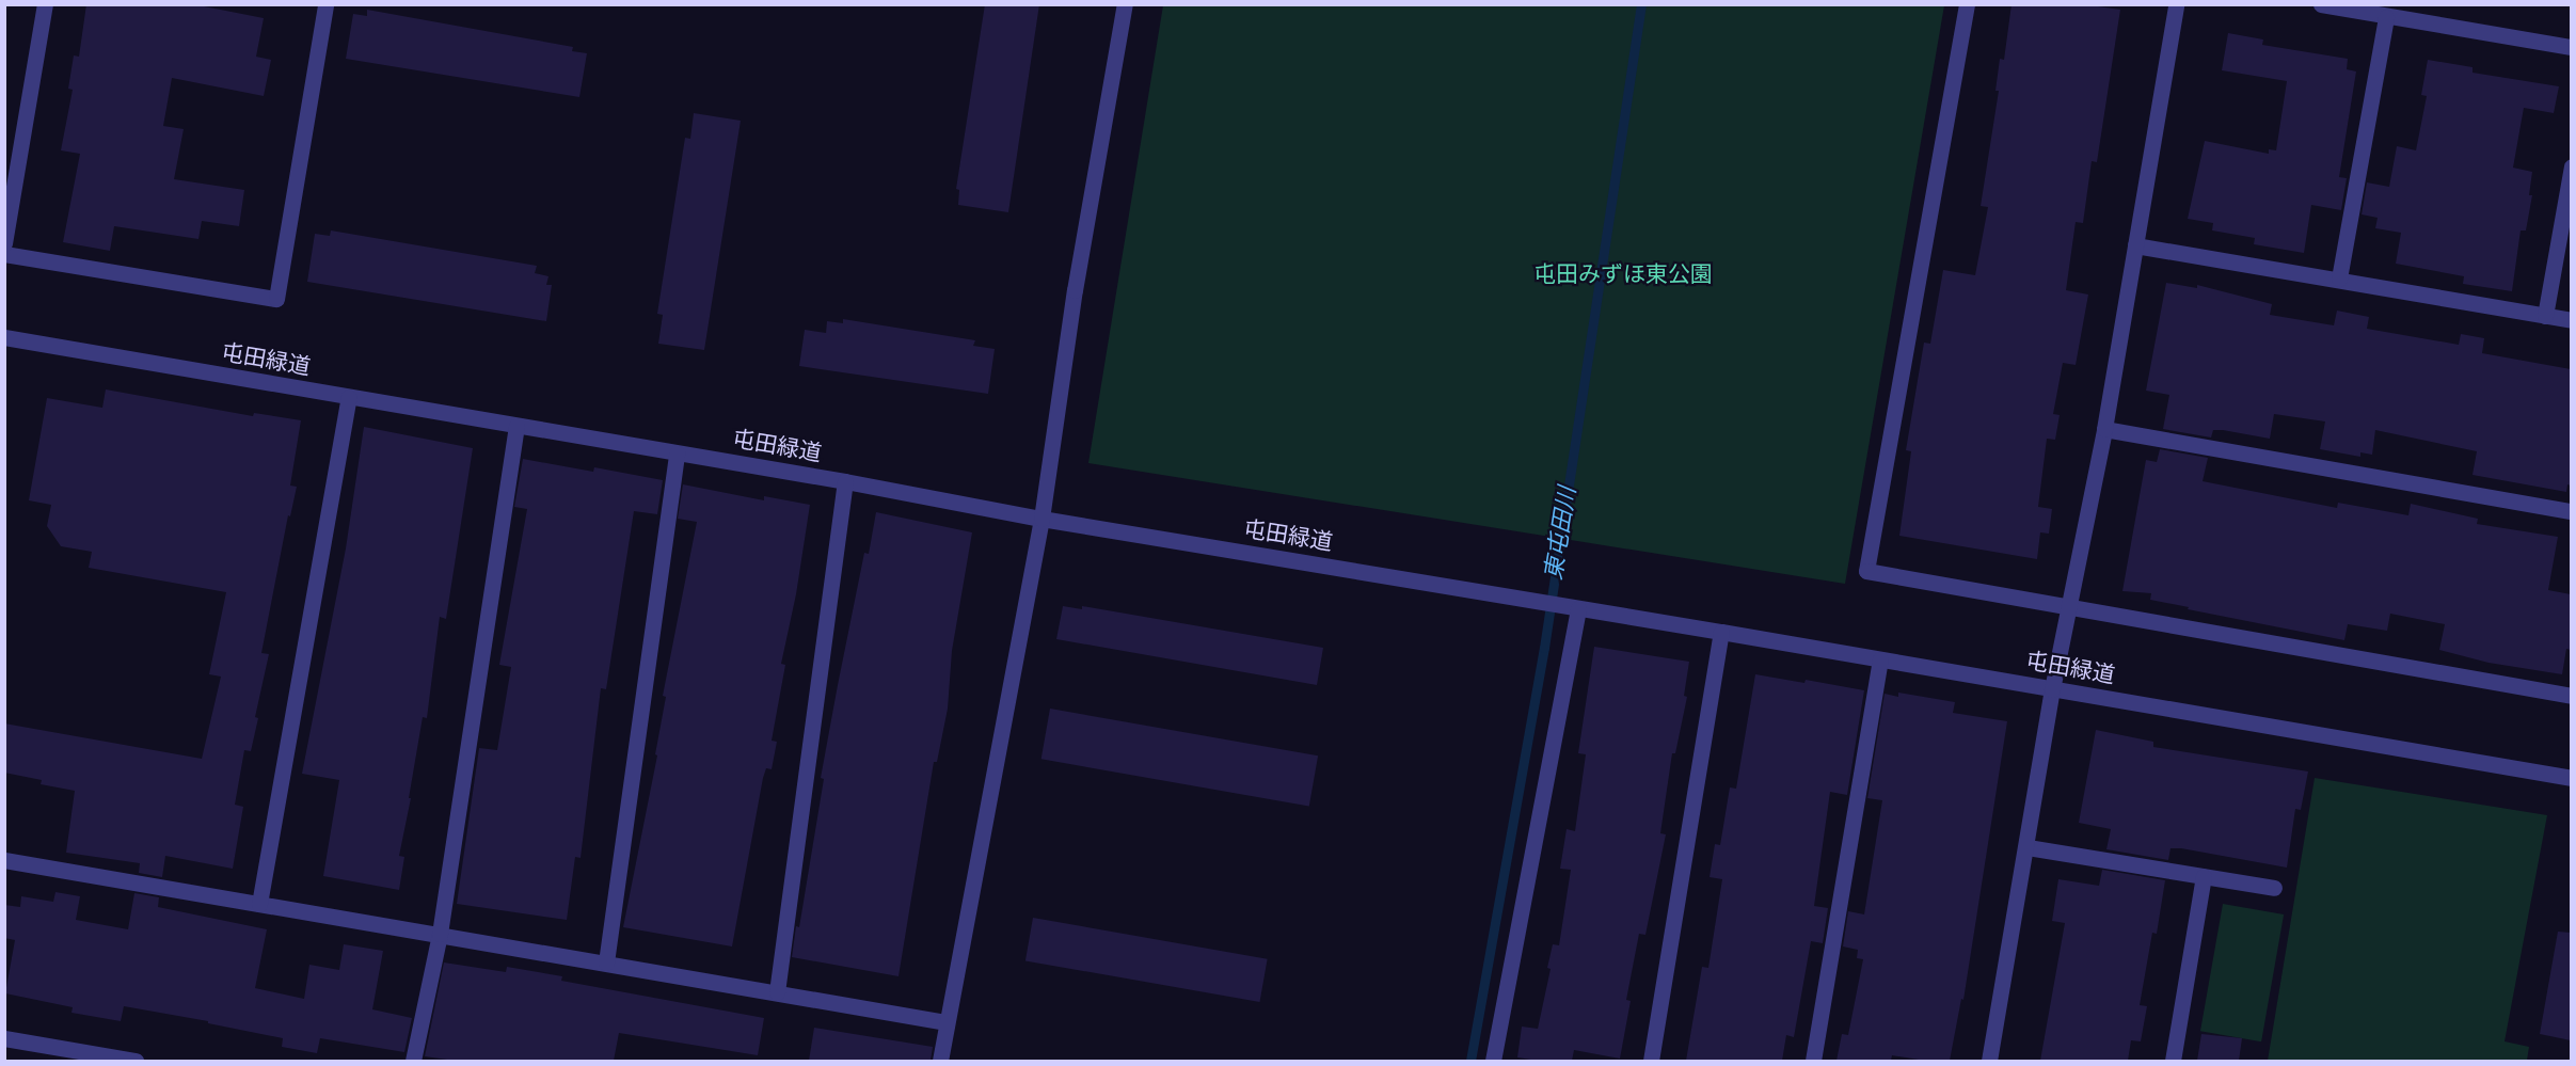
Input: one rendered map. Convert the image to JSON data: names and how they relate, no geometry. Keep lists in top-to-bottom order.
{
  "streets": {
    "street": ["屯田緑道"]
  },
  "water": ["東屯田川"],
  "parks": ["屯田みずほ東公園"]
}
